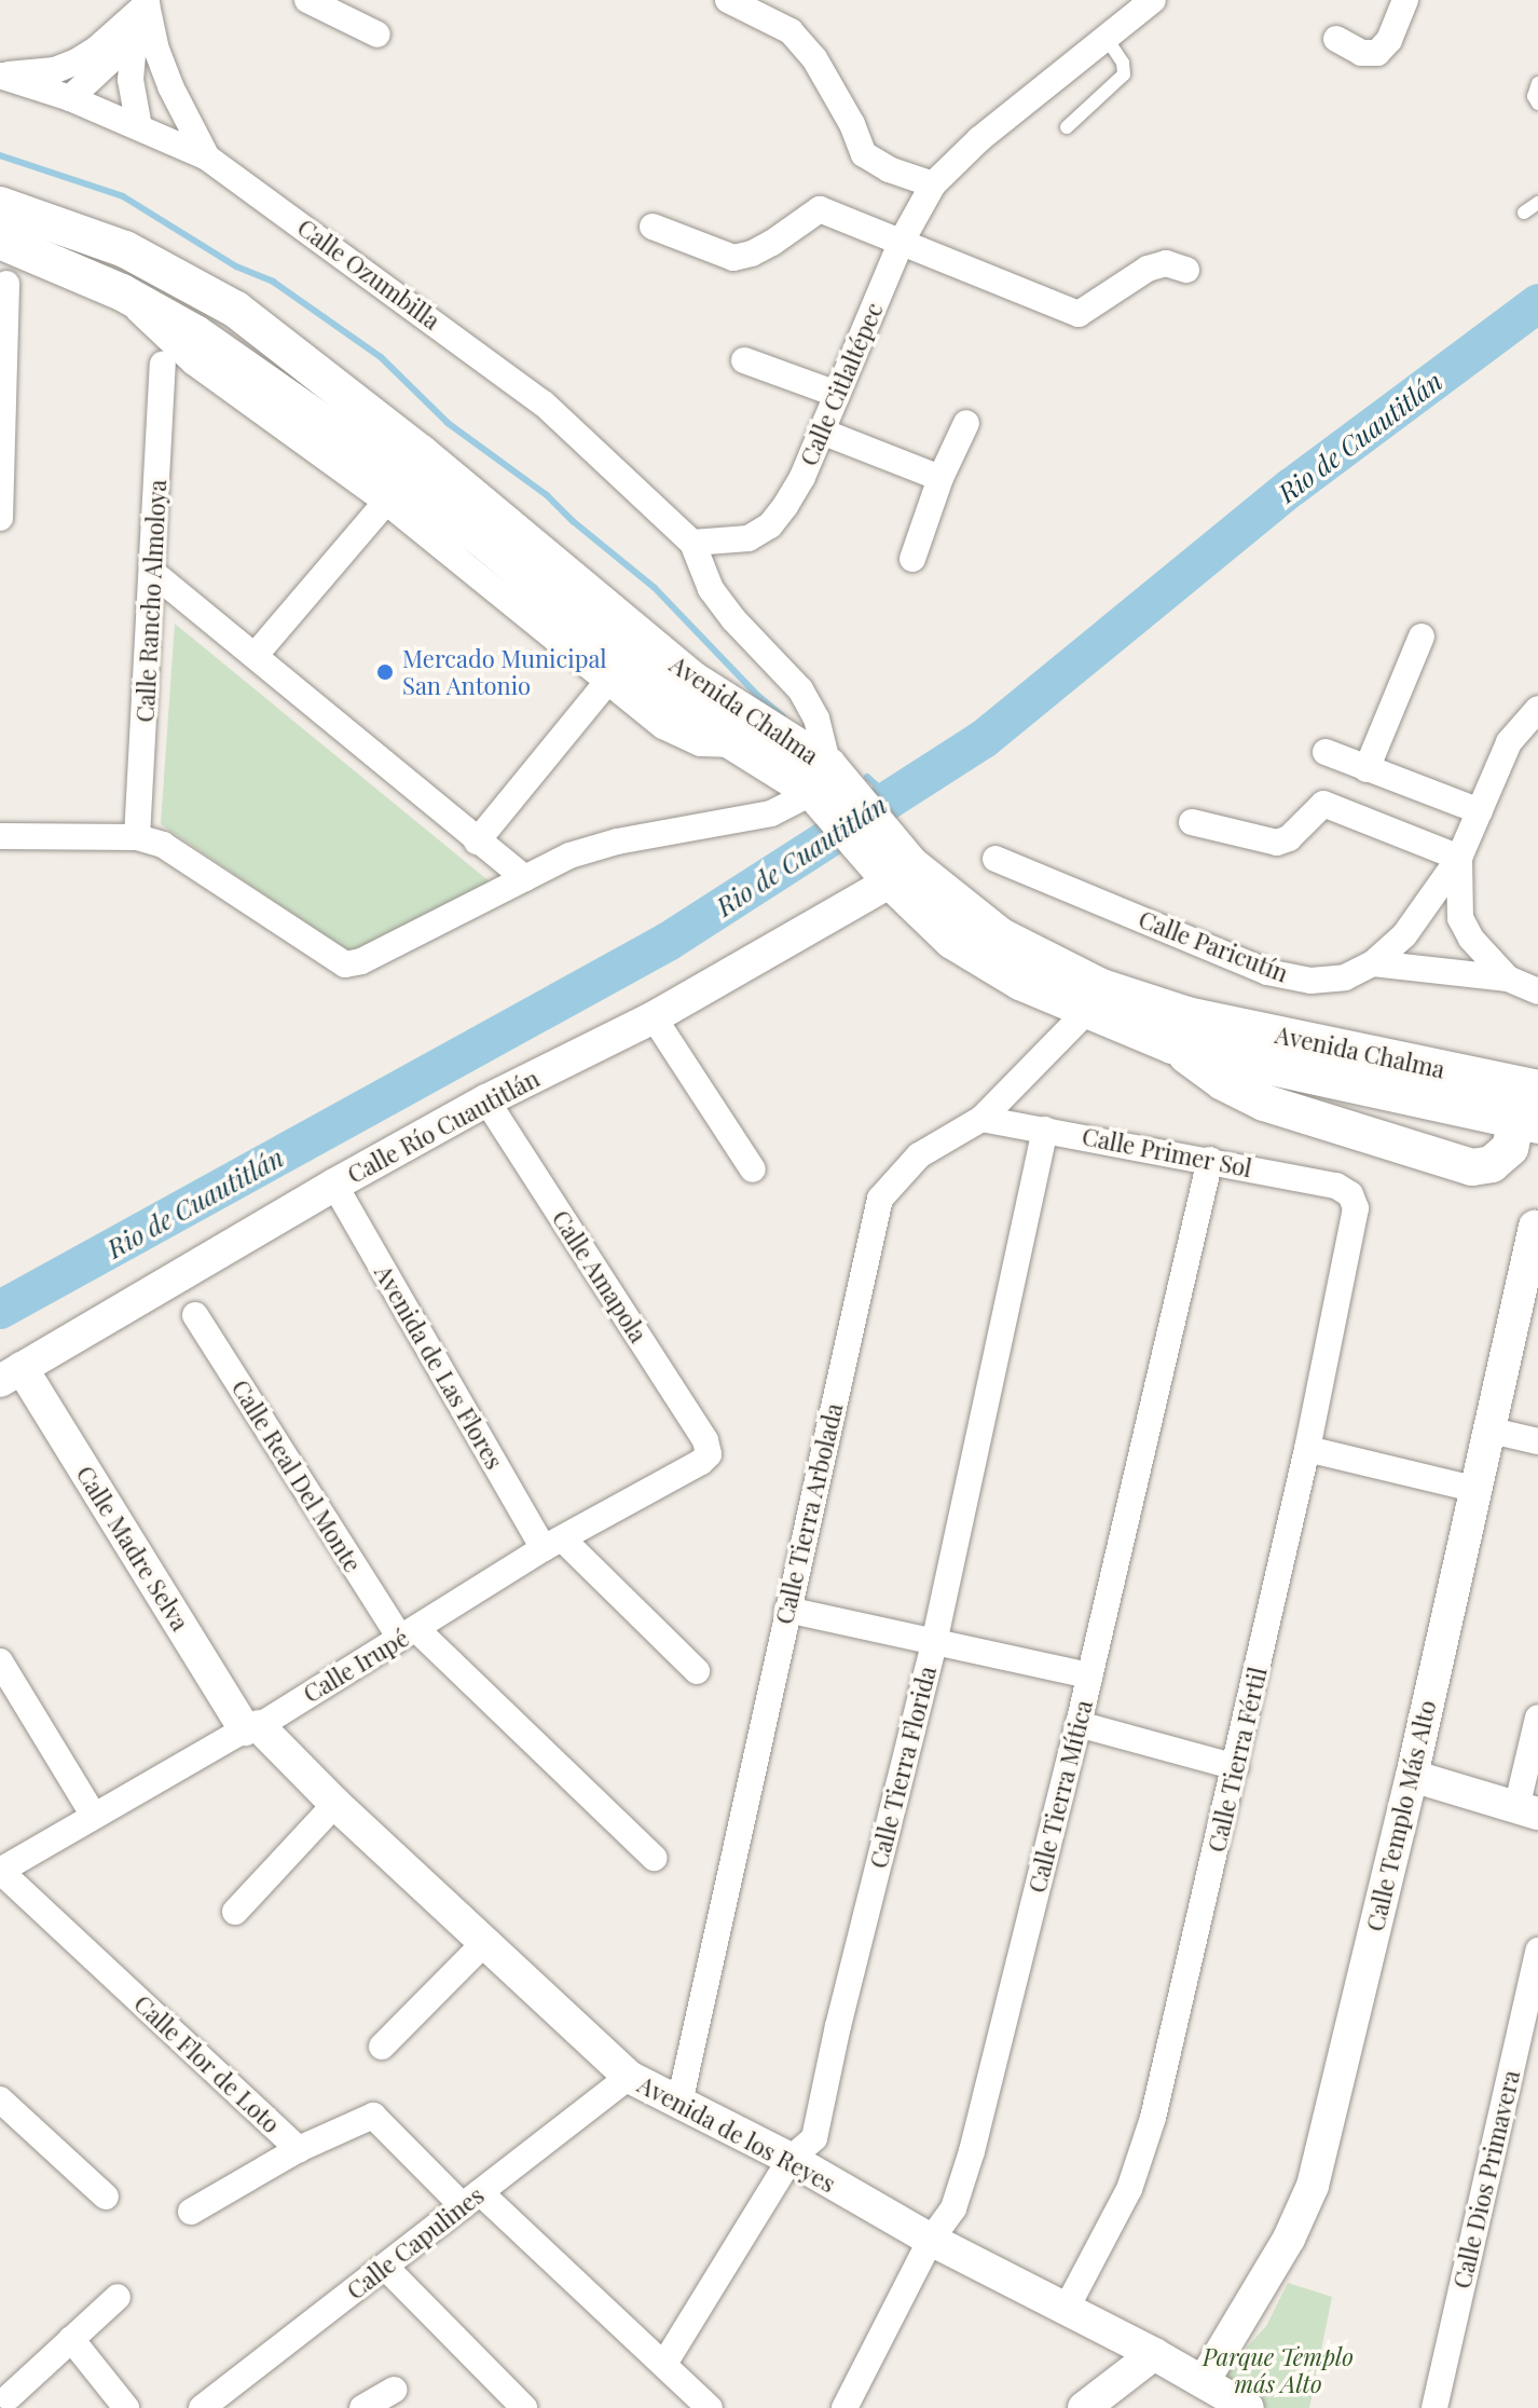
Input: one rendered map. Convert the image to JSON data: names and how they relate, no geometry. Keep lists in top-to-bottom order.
{
  "streets": {
    "main road": ["Avenida Chalma"],
    "street": [
      "Calle Ozumbilla",
      "Calle Citlaltépec",
      "Calle Rancho Almoloya",
      "Calle Paricutín",
      "Calle Río Cuautitlán",
      "Calle Primer Sol",
      "Calle Amapola",
      "Avenida de Las Flores",
      "Calle Real Del Monte",
      "Calle Tierra Arbolada",
      "Calle Madre Selva",
      "Calle Irupé",
      "Calle Tierra Fértil",
      "Calle Tierra Florida",
      "Calle Tierra Mítica",
      "Calle Templo Más Alto",
      "Calle Flor de Loto",
      "Avenida de los Reyes",
      "Calle Dios Primavera",
      "Calle Capulines"
    ]
  },
  "crossings": [
    ["Calle Ozumbilla", "Calle Citlaltépec"],
    ["Avenida Chalma", "Calle Río Cuautitlán"],
    ["Avenida Chalma", "Calle Tierra Arbolada"],
    ["Calle Río Cuautitlán", "Calle Amapola"],
    ["Calle Río Cuautitlán", "Avenida de Las Flores"],
    ["Calle Río Cuautitlán", "Calle Madre Selva"],
    ["Calle Primer Sol", "Calle Tierra Arbolada"],
    ["Calle Primer Sol", "Calle Tierra Fértil"],
    ["Calle Primer Sol", "Calle Tierra Florida"],
    ["Calle Primer Sol", "Calle Tierra Mítica"],
    ["Calle Amapola", "Calle Irupé"],
    ["Avenida de Las Flores", "Calle Irupé"],
    ["Calle Real Del Monte", "Calle Irupé"],
    ["Calle Tierra Arbolada", "Avenida de los Reyes"],
    ["Calle Madre Selva", "Calle Irupé"],
    ["Calle Madre Selva", "Avenida de los Reyes"],
    ["Calle Irupé", "Calle Flor de Loto"],
    ["Calle Irupé", "Avenida de los Reyes"],
    ["Calle Tierra Fértil", "Avenida de los Reyes"],
    ["Calle Tierra Florida", "Avenida de los Reyes"],
    ["Calle Tierra Mítica", "Avenida de los Reyes"],
    ["Calle Templo Más Alto", "Avenida de los Reyes"],
    ["Calle Flor de Loto", "Calle Capulines"],
    ["Avenida de los Reyes", "Calle Capulines"]
  ],
  "water": ["Rio de Cuautitlán"],
  "parks": ["Parque Templo más Alto"],
  "places": ["Mercado Municipal San Antonio"]
}
